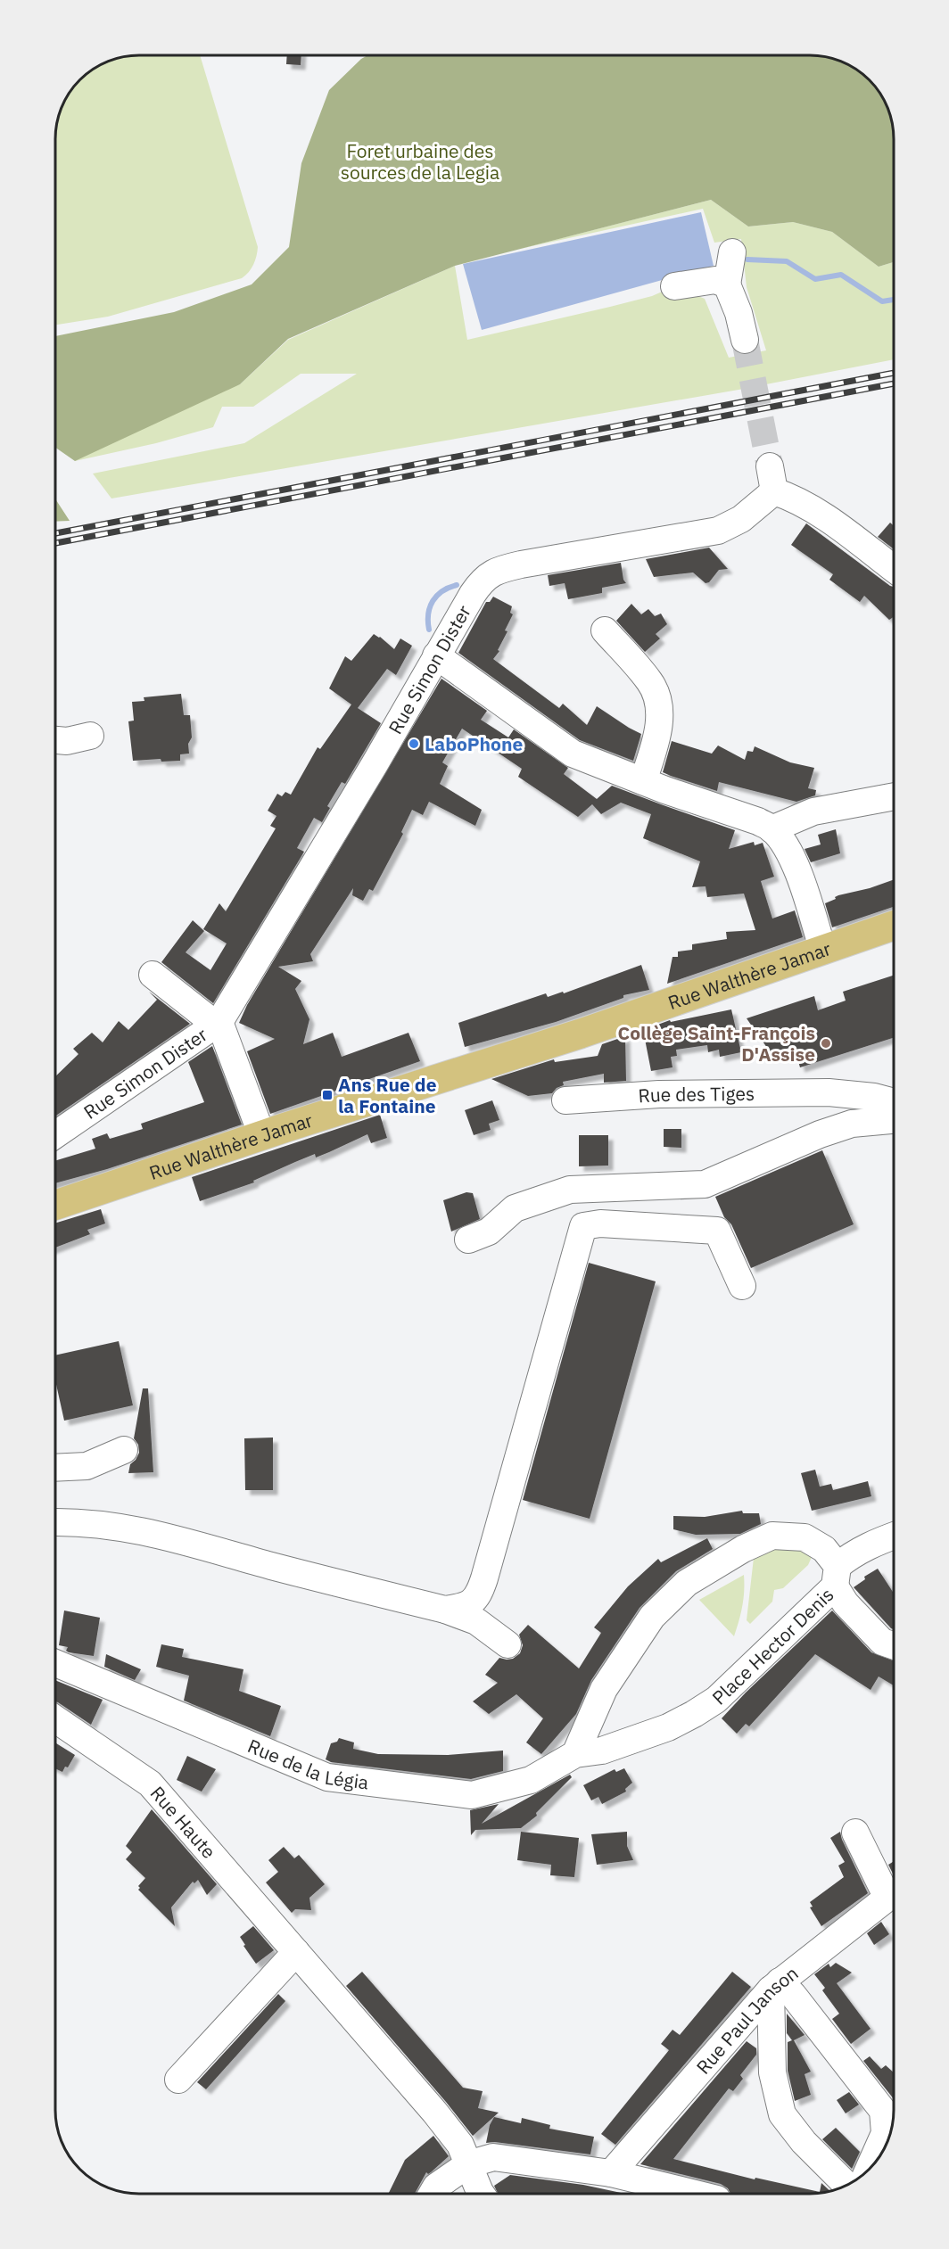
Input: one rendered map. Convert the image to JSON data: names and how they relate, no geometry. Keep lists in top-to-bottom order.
{
  "streets": {
    "main road": ["Rue Walthère Jamar"],
    "street": [
      "Rue Simon Dister",
      "Rue des Tiges",
      "Place Hector Denis",
      "Rue de la Légia",
      "Rue Haute",
      "Rue Paul Janson"
    ]
  },
  "crossings": [
    ["Place Hector Denis", "Rue de la Légia"]
  ],
  "parks": ["Foret urbaine des sources de la Legia"],
  "places": {
    "other": ["LaboPhone", "Collège Saint-François D'Assise"],
    "transit": ["Ans Rue de la Fontaine"]
  }
}
